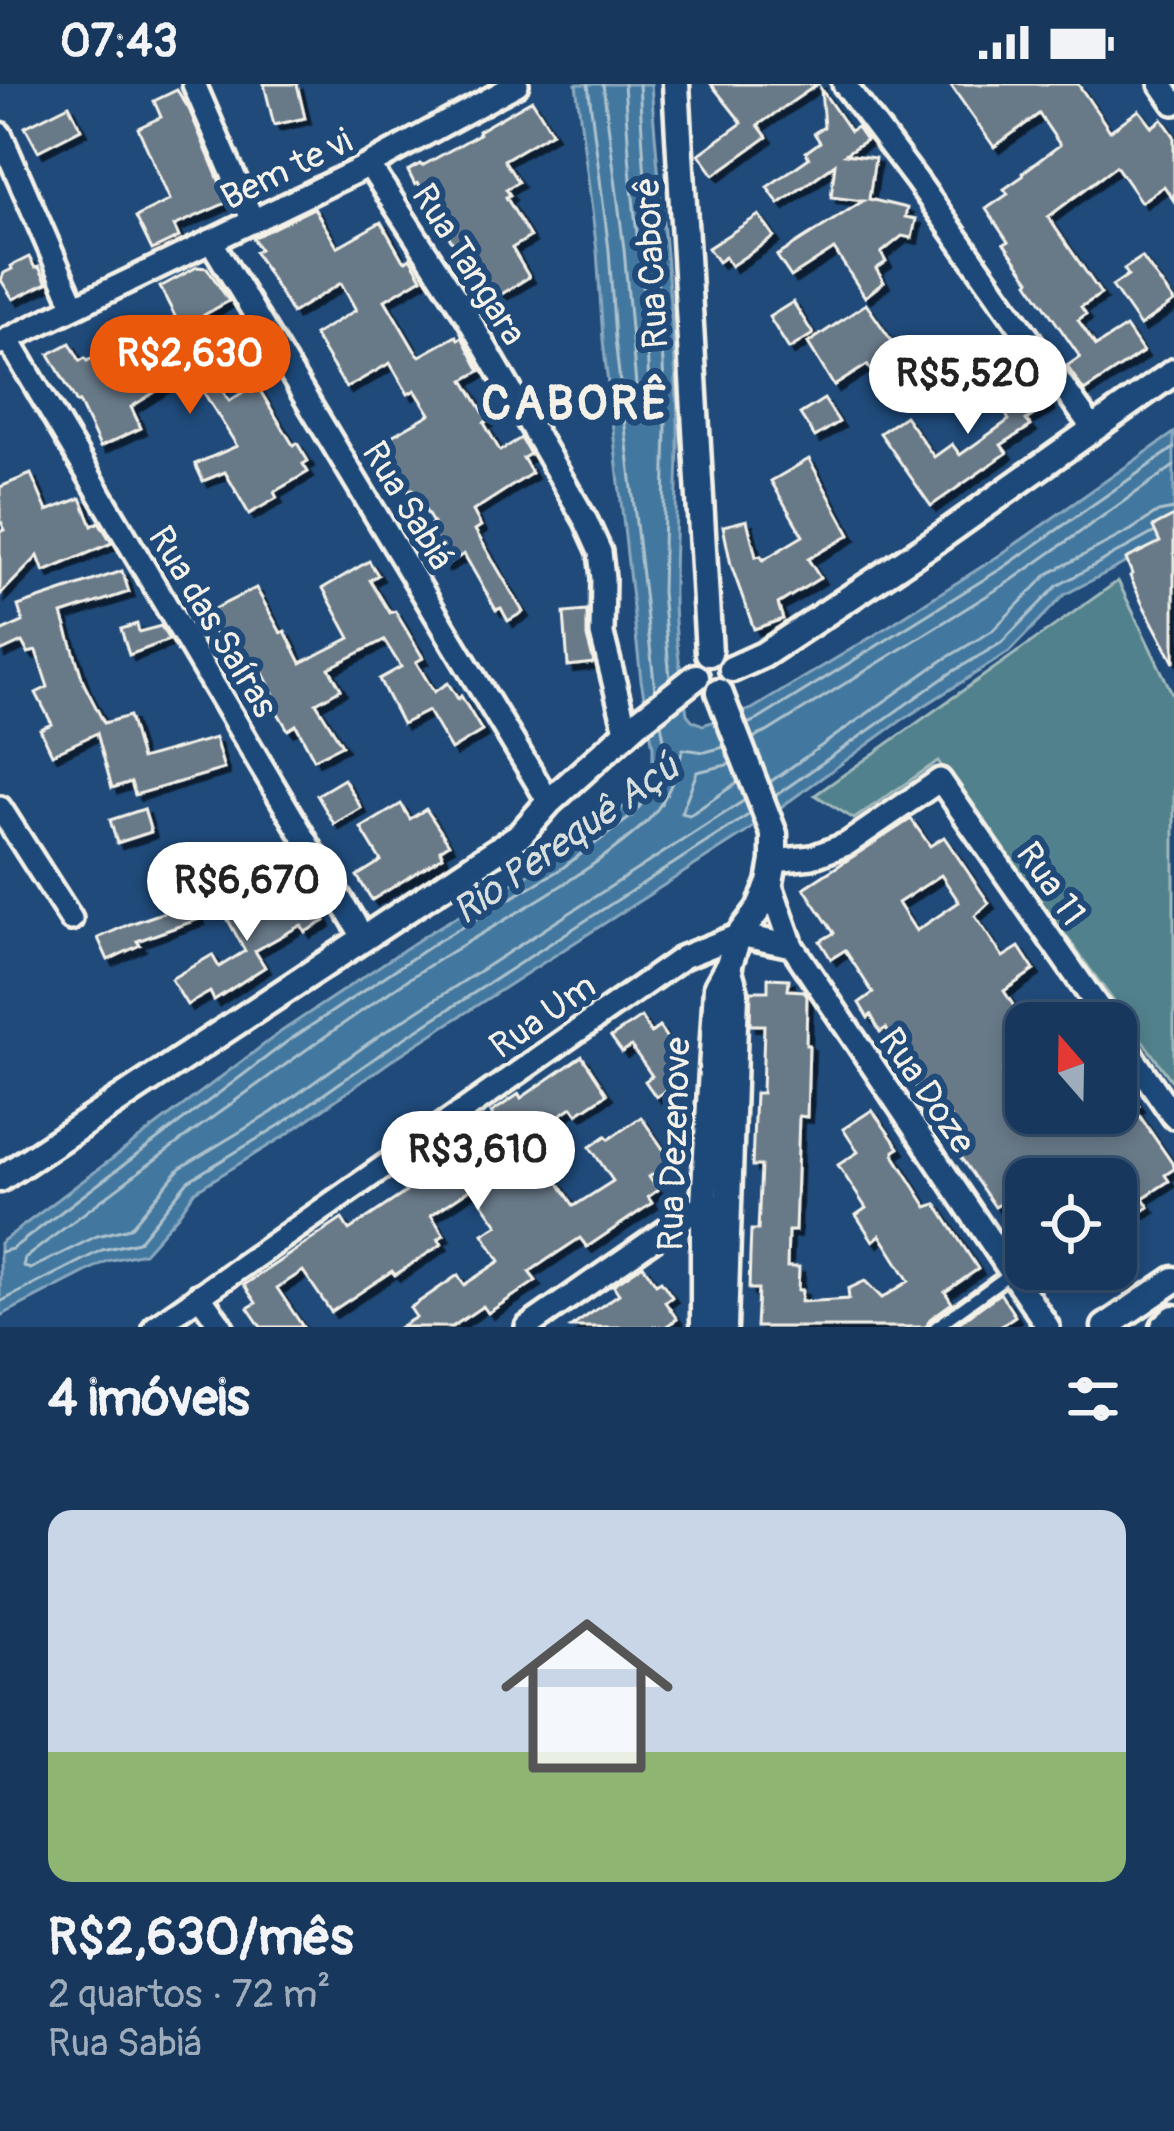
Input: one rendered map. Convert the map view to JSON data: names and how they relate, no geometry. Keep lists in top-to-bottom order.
{
  "streets": {
    "street": [
      "Bem te vi",
      "Rua Caborê",
      "Rua Tangara",
      "Rua Sabiá",
      "Rua das Saíras",
      "Rua 11",
      "Rua Um",
      "Rua Doze",
      "Rua Dezenove"
    ]
  },
  "crossings": [
    ["Bem te vi", "Rua Tangara"],
    ["Bem te vi", "Rua Sabiá"],
    ["Bem te vi", "Rua das Saíras"],
    ["Rua 11", "Rua Doze"],
    ["Rua 11", "Rua Dezenove"],
    ["Rua Um", "Rua Dezenove"],
    ["Rua Doze", "Rua Dezenove"]
  ],
  "districts": ["CABORÊ"],
  "water": ["Rio Perequê Açú"],
  "north": "top",
  "page": {
    "status": "07:43",
    "price": [
      "R$2,630",
      "R$5,520",
      "R$6,670",
      "R$3,610"
    ],
    "heading": "4 imóveis",
    "list": [
      {
        "name": "R$2,630/mês",
        "note": "2 quartos · 72 m² · Rua Sabiá"
      }
    ]
  }
}
